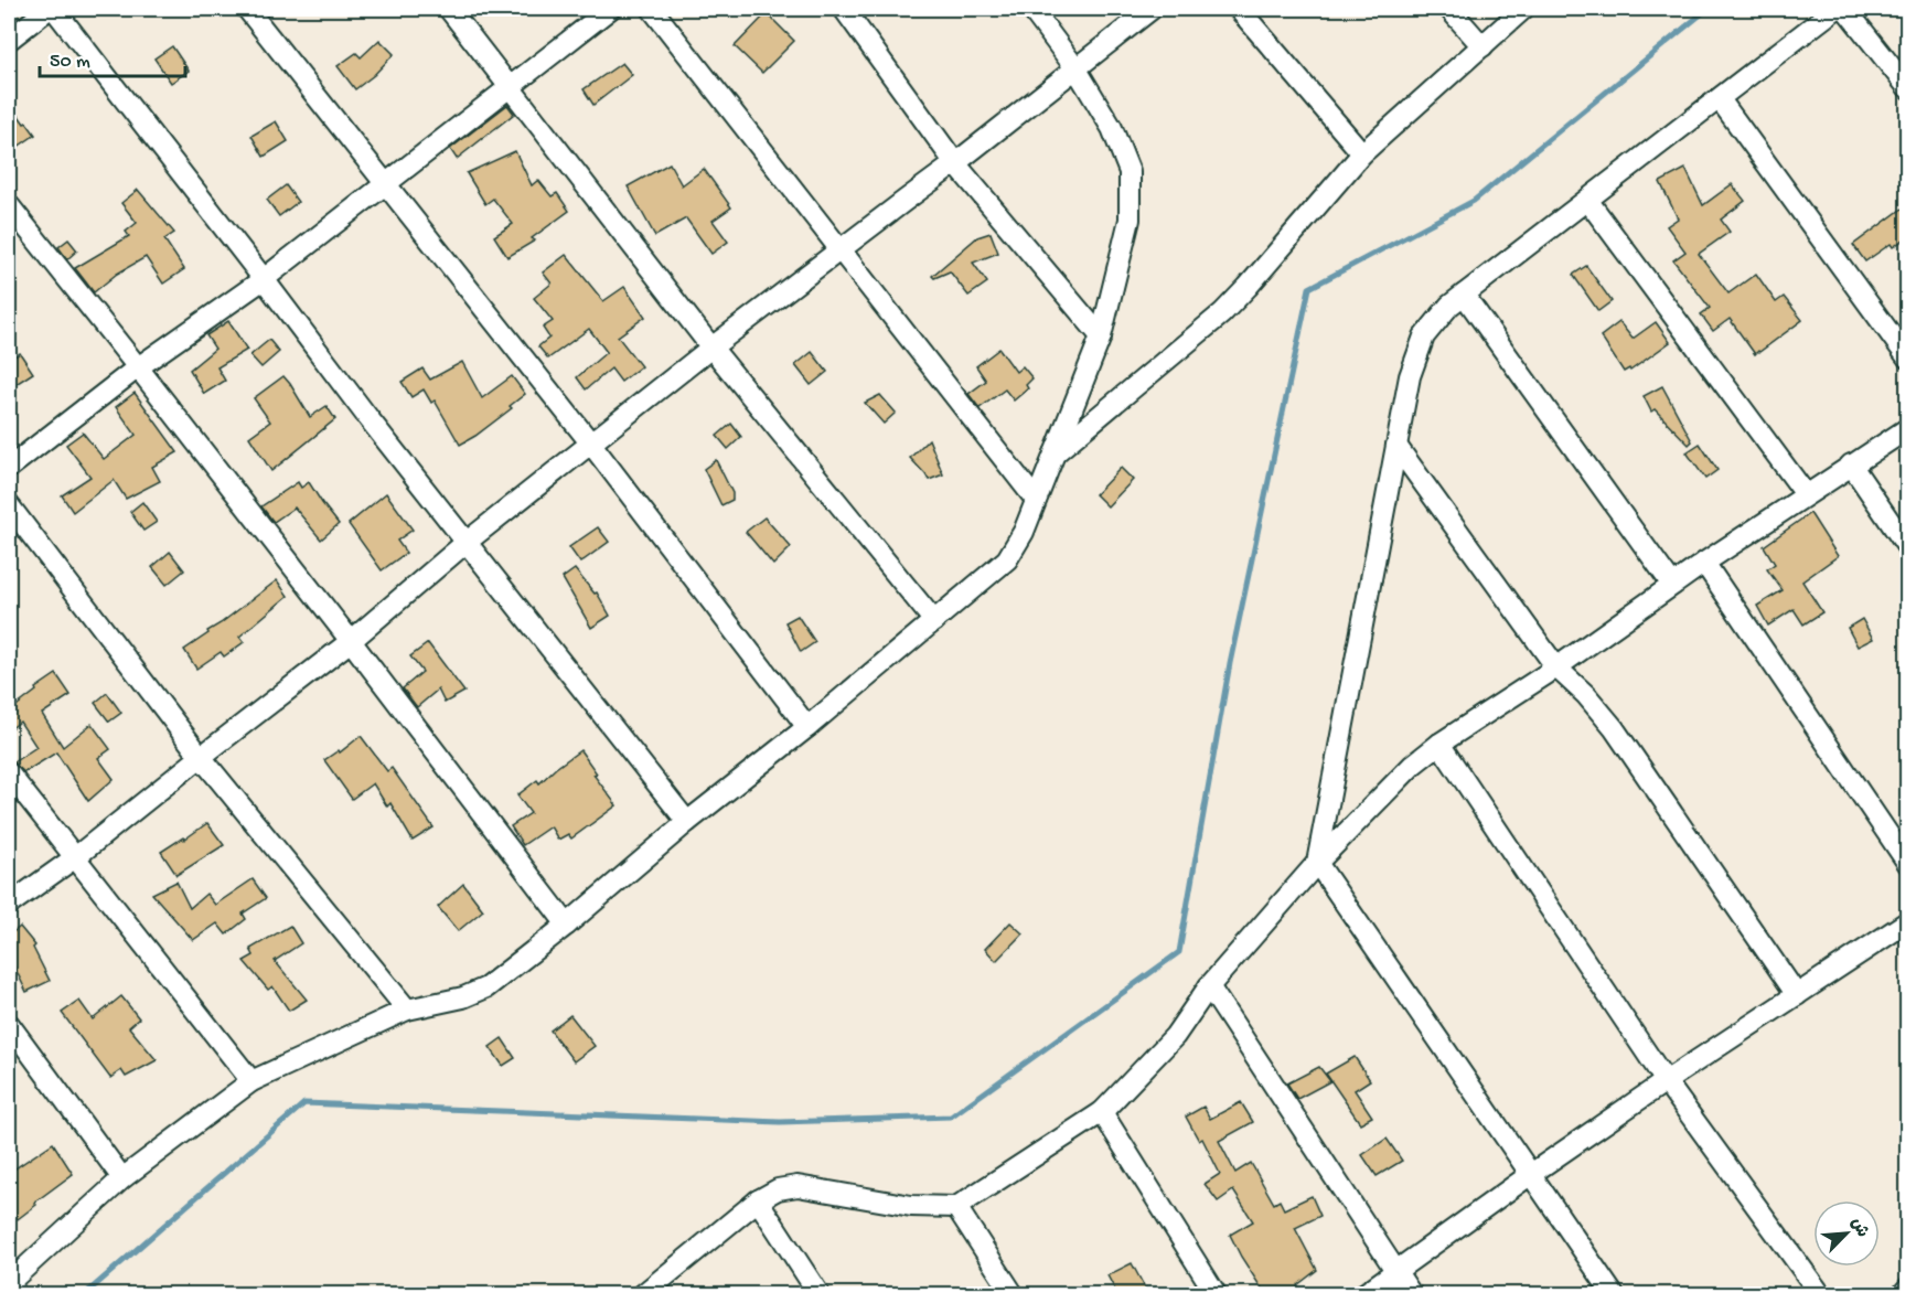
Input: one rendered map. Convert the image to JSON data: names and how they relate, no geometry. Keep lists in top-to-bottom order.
{
  "scale_bar": "50 m",
  "north": "top right"
}
